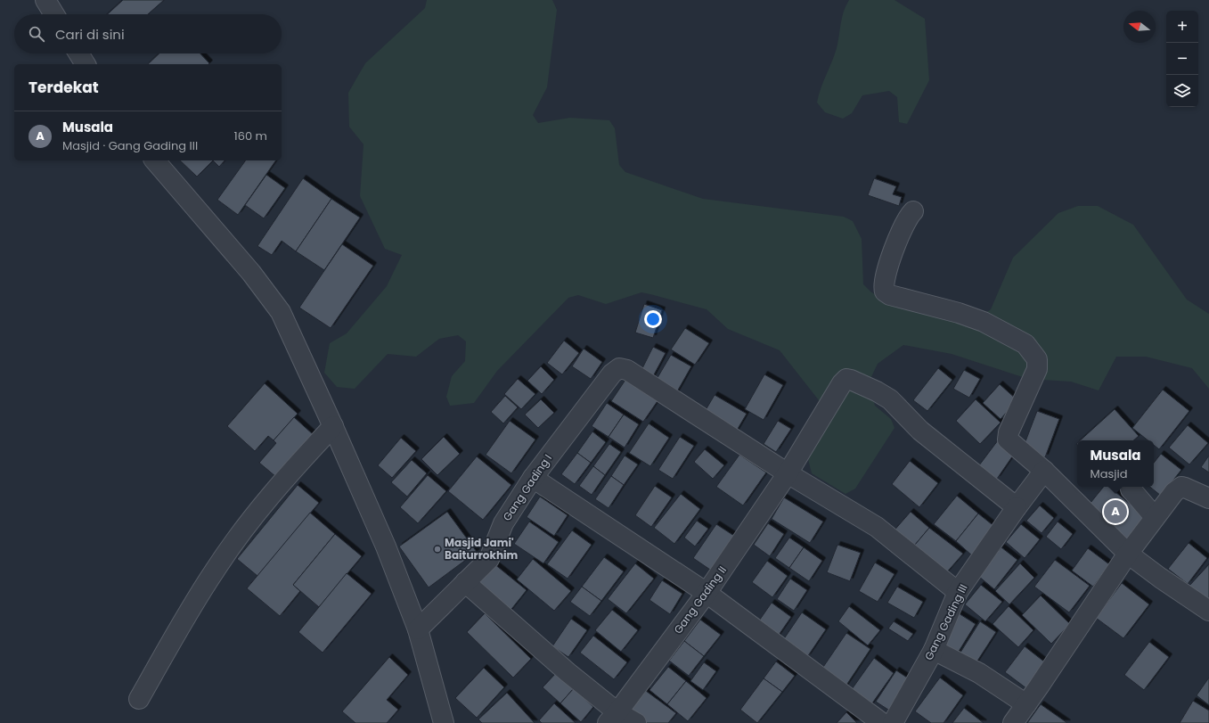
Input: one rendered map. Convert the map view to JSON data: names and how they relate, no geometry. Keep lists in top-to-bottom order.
{
  "streets": {
    "street": ["Gang Gading I", "Gang Gading II", "Gang Gading III"]
  },
  "crossings": [
    ["Gang Gading I", "Gang Gading II"],
    ["Gang Gading II", "Gang Gading III"]
  ],
  "places": ["Masjid Jami' Baiturrokhim"],
  "north": "left",
  "page": {
    "map_buttons": ["+", "−"],
    "search": "Cari di sini",
    "heading": "Terdekat",
    "list": [
      {
        "mark": "A",
        "name": "Musala",
        "note": "Masjid · Gang Gading III",
        "value": "160 m"
      }
    ],
    "popup": ["Musala", "Masjid"],
    "pins": "A"
  }
}
